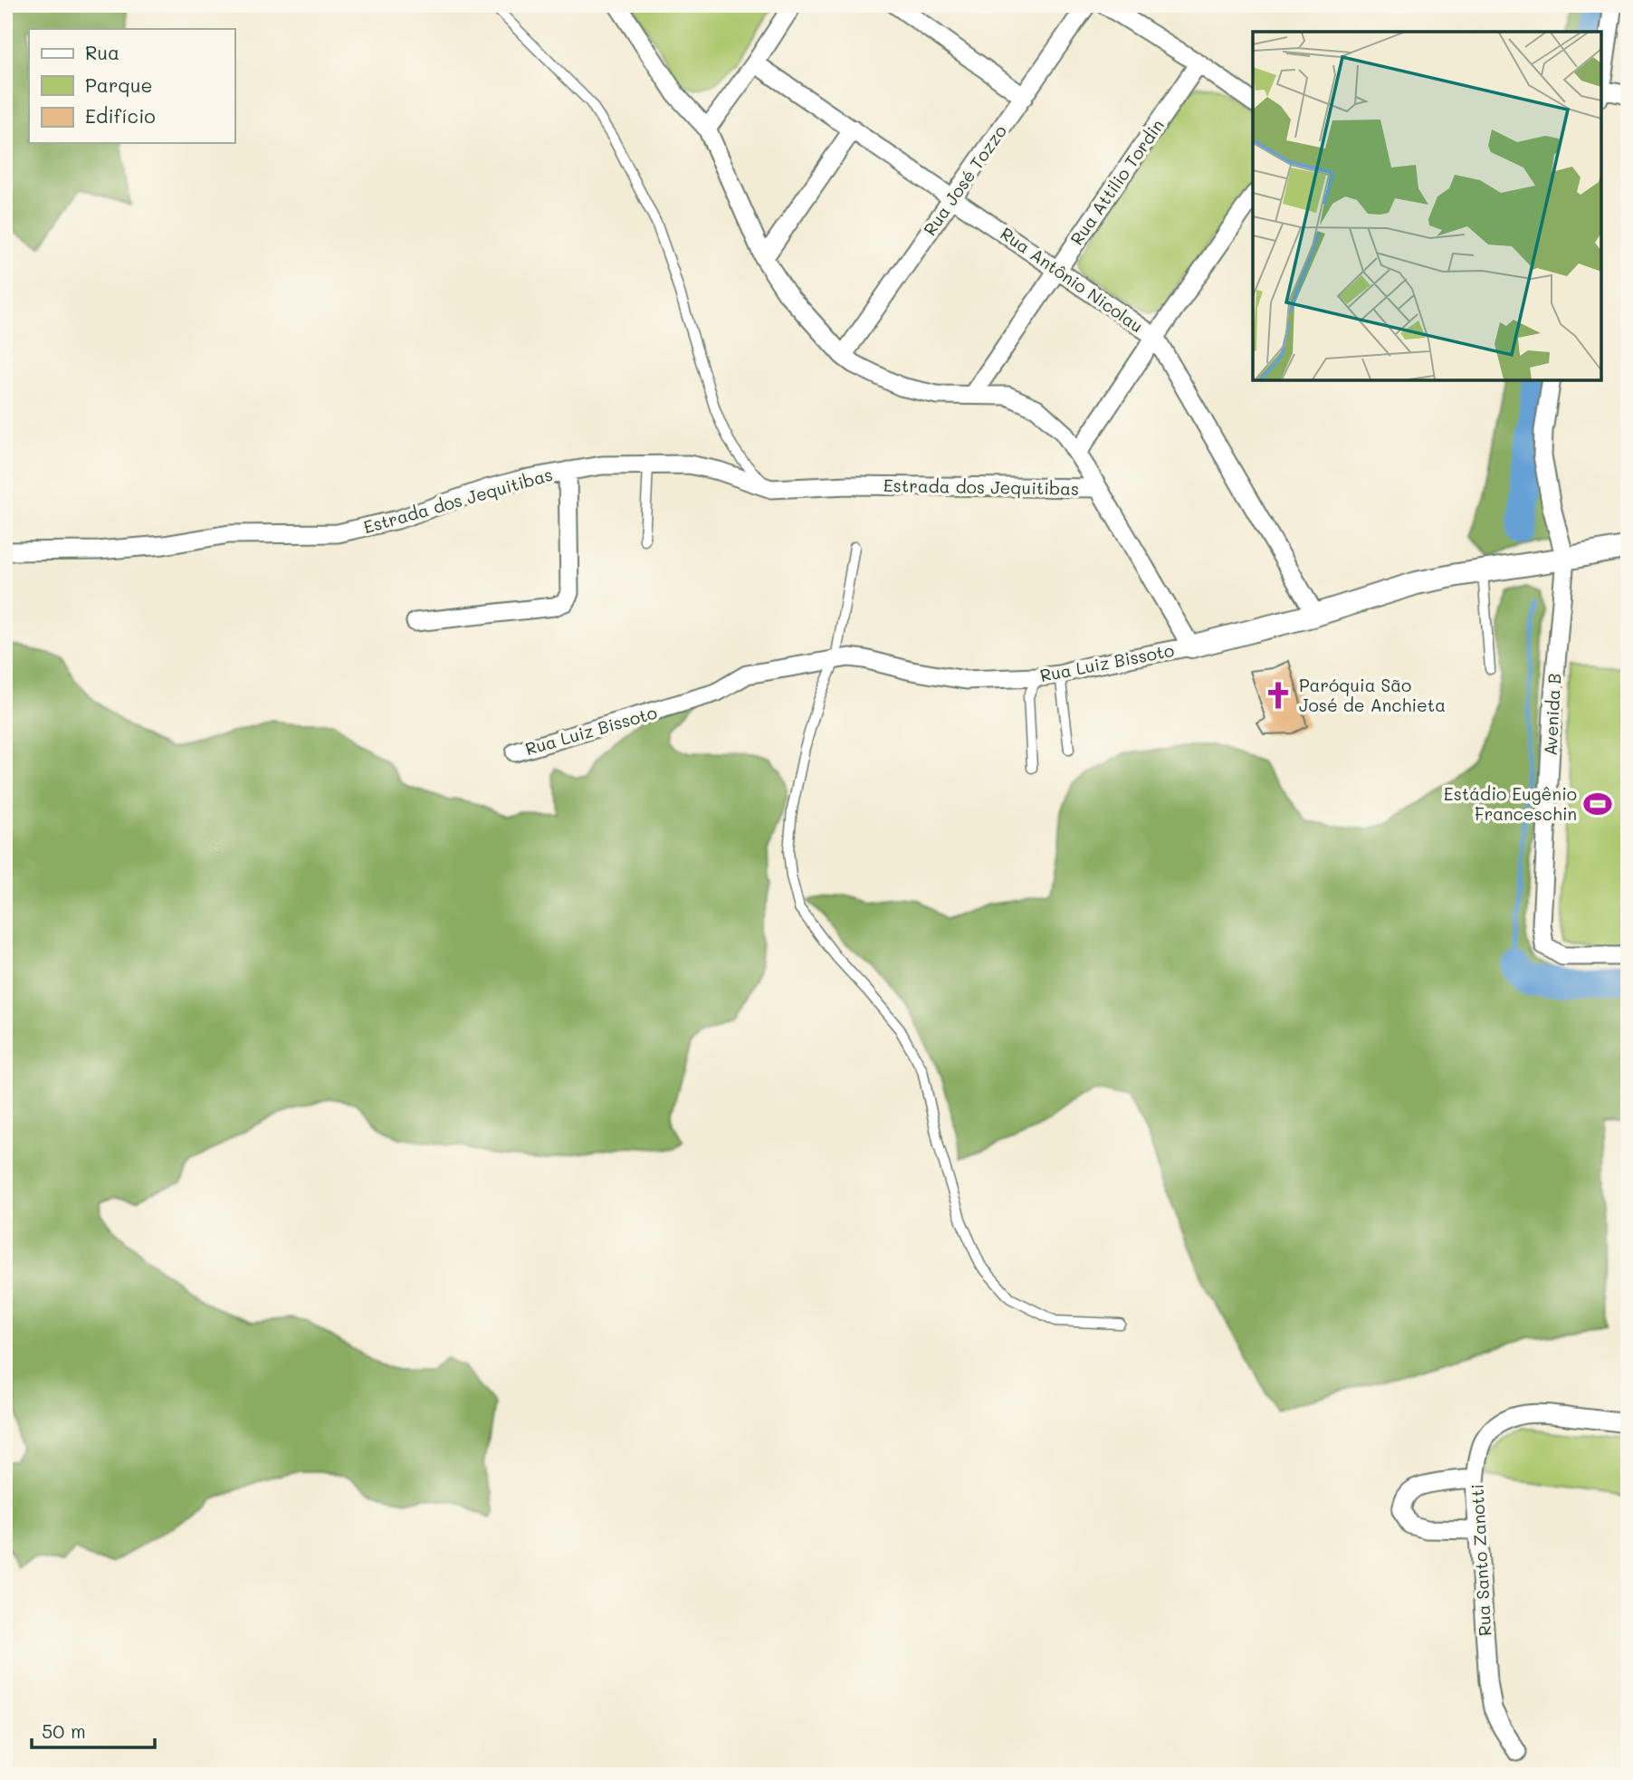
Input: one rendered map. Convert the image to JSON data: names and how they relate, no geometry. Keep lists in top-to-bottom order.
{
  "streets": {
    "street": [
      "Rua José Tozzo",
      "Rua Attilio Tordin",
      "Rua Antônio Nicolau",
      "Estrada dos Jequitibas",
      "Rua Luiz Bissoto",
      "Avenida B",
      "Rua Santo Zanotti"
    ]
  },
  "crossings": [
    ["Rua José Tozzo", "Rua Antônio Nicolau"],
    ["Rua Attilio Tordin", "Rua Antônio Nicolau"],
    ["Rua Antônio Nicolau", "Rua Luiz Bissoto"],
    ["Rua Luiz Bissoto", "Avenida B"]
  ],
  "places": {
    "church": ["Paróquia São José de Anchieta"],
    "sports": ["Estádio Eugênio Franceschin"]
  },
  "legend": ["Rua", "Parque", "Edifício"],
  "scale_bar": "50 m"
}
